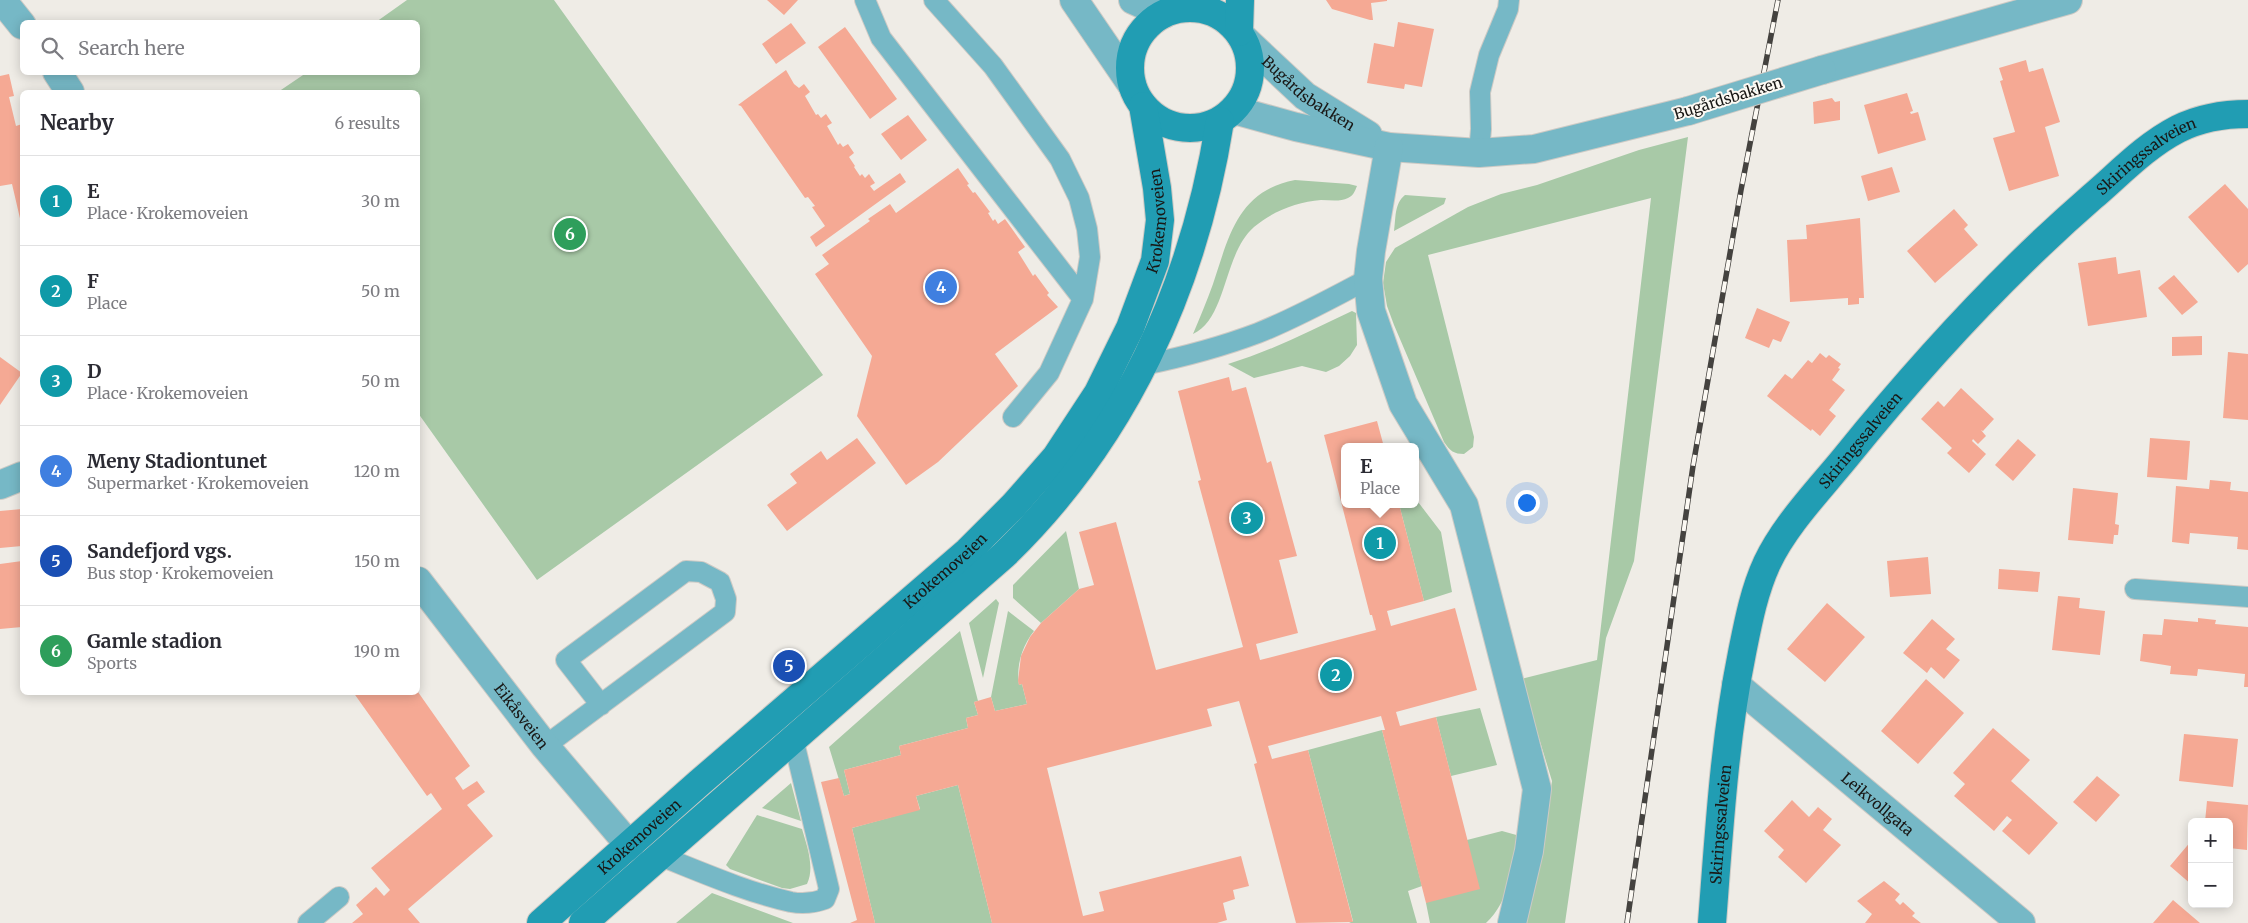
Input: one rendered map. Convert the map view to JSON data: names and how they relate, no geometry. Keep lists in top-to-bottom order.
{
  "streets": {
    "main road": ["Skiringssalveien", "Krokemoveien"],
    "street": ["Bugårdsbakken", "Eikåsveien", "Leikvollgata"]
  },
  "crossings": [
    ["Bugårdsbakken", "Krokemoveien"],
    ["Skiringssalveien", "Leikvollgata"],
    ["Krokemoveien", "Eikåsveien"]
  ],
  "page": {
    "search": "Search here",
    "heading": ["Nearby", "6 results"],
    "list": [
      {
        "mark": "1",
        "name": "E",
        "note": "Place · Krokemoveien",
        "value": "30 m"
      },
      {
        "mark": "2",
        "name": "F",
        "note": "Place",
        "value": "50 m"
      },
      {
        "mark": "3",
        "name": "D",
        "note": "Place · Krokemoveien",
        "value": "50 m"
      },
      {
        "mark": "4",
        "name": "Meny Stadiontunet",
        "note": "Supermarket · Krokemoveien",
        "value": "120 m"
      },
      {
        "mark": "5",
        "name": "Sandefjord vgs.",
        "note": "Bus stop · Krokemoveien",
        "value": "150 m"
      },
      {
        "mark": "6",
        "name": "Gamle stadion",
        "note": "Sports",
        "value": "190 m"
      }
    ],
    "pins": [
      "6",
      "4",
      "3",
      "1",
      "5",
      "2"
    ],
    "popup": ["E", "Place"],
    "map_buttons": ["+", "−"]
  }
}
